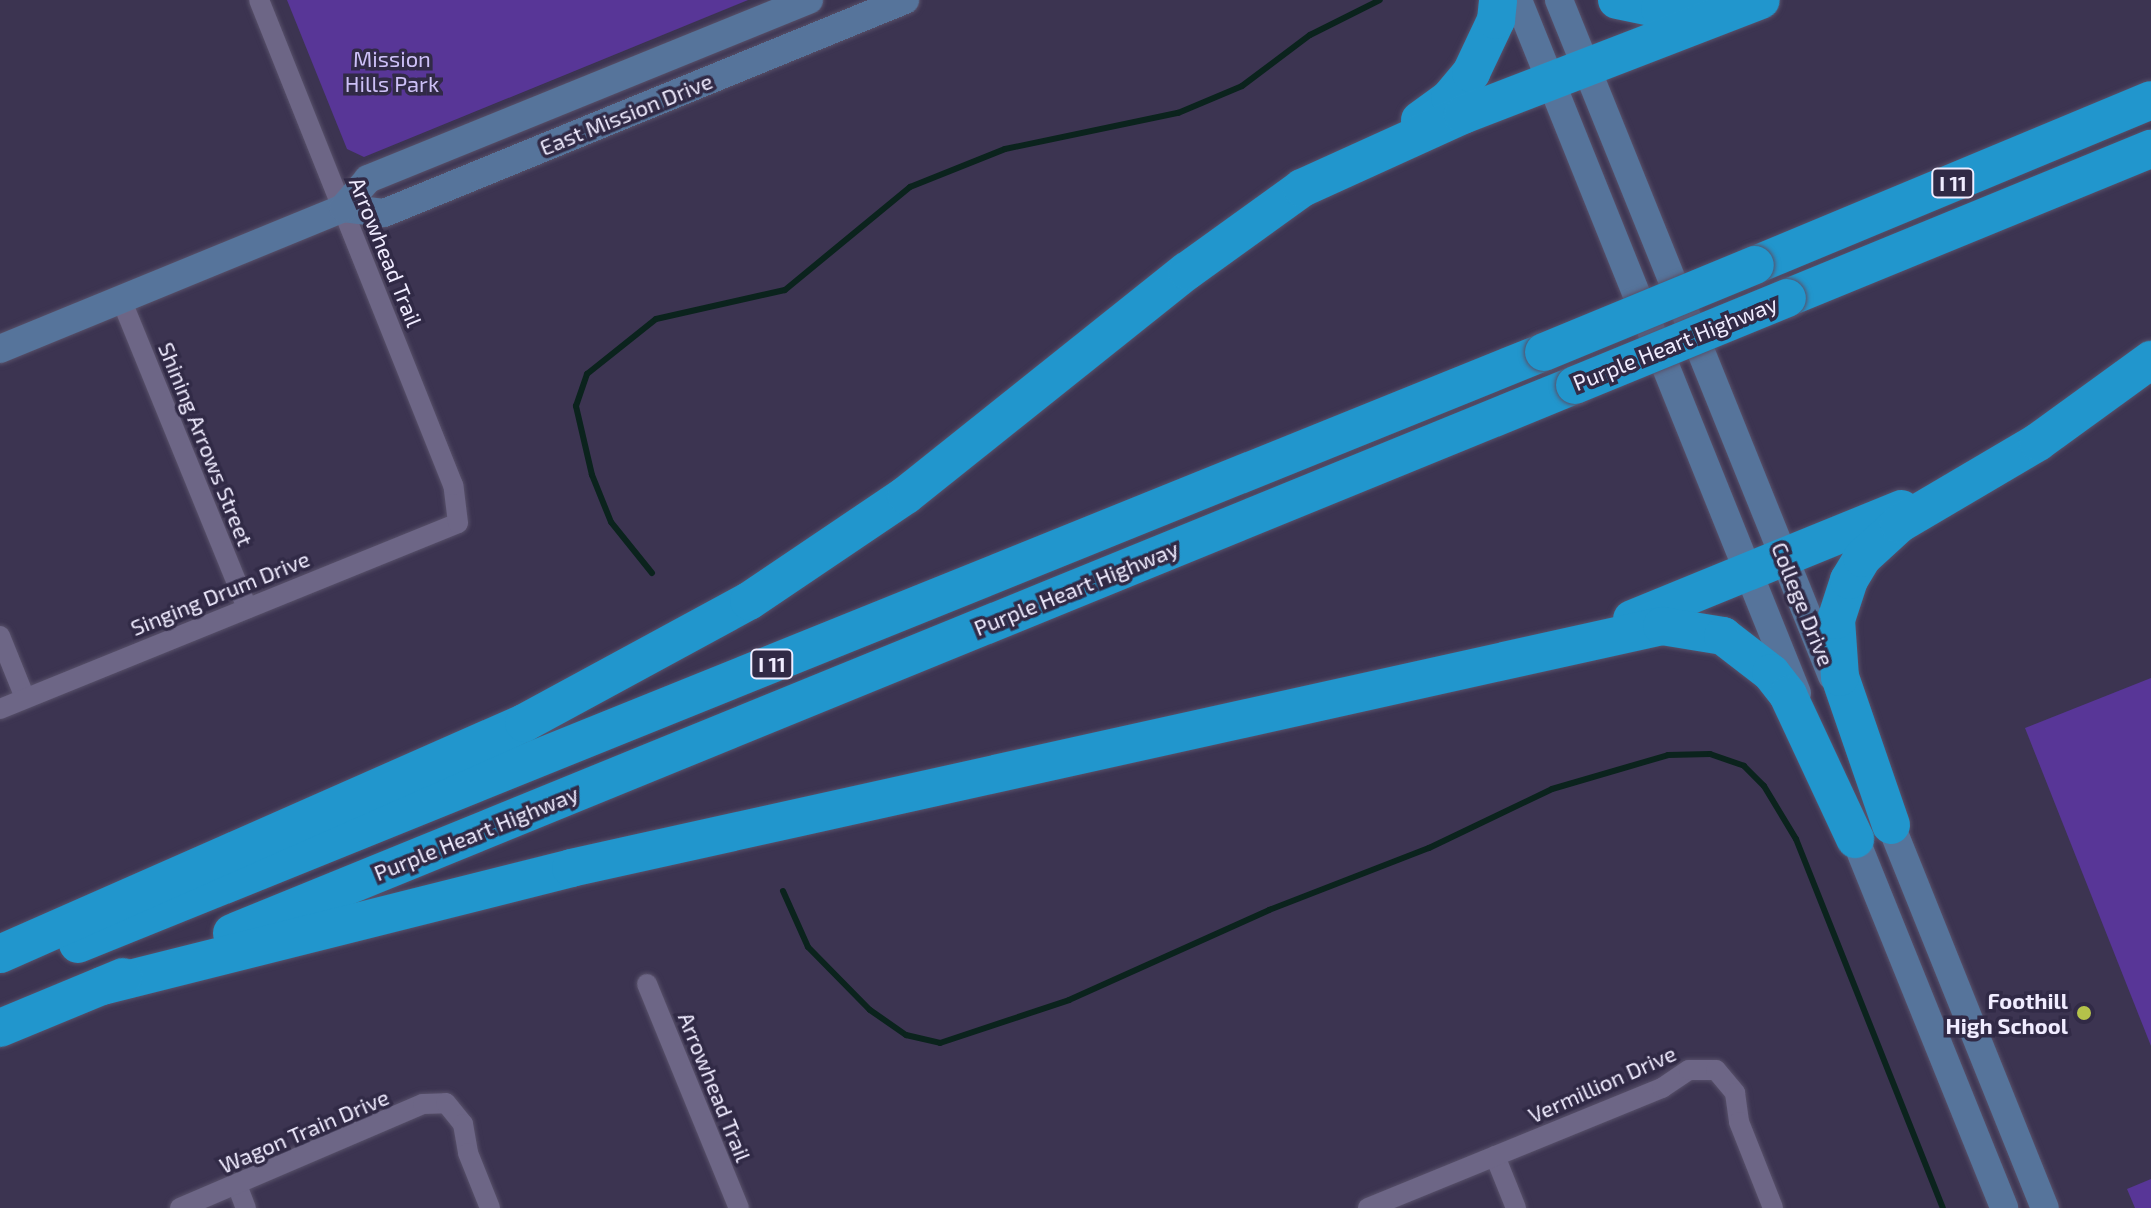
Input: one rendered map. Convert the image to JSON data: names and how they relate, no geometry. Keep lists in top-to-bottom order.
{
  "streets": {
    "highway": ["I 11", "Purple Heart Highway"],
    "main road": ["East Mission Drive", "College Drive"],
    "street": [
      "Arrowhead Trail",
      "Shining Arrows Street",
      "Singing Drum Drive",
      "Vermillion Drive",
      "Wagon Train Drive"
    ]
  },
  "crossings": [
    ["East Mission Drive", "Arrowhead Trail"],
    ["East Mission Drive", "Shining Arrows Street"],
    ["Arrowhead Trail", "Singing Drum Drive"],
    ["Shining Arrows Street", "Singing Drum Drive"]
  ],
  "parks": ["Mission Hills Park"],
  "places": ["Foothill High School"]
}
